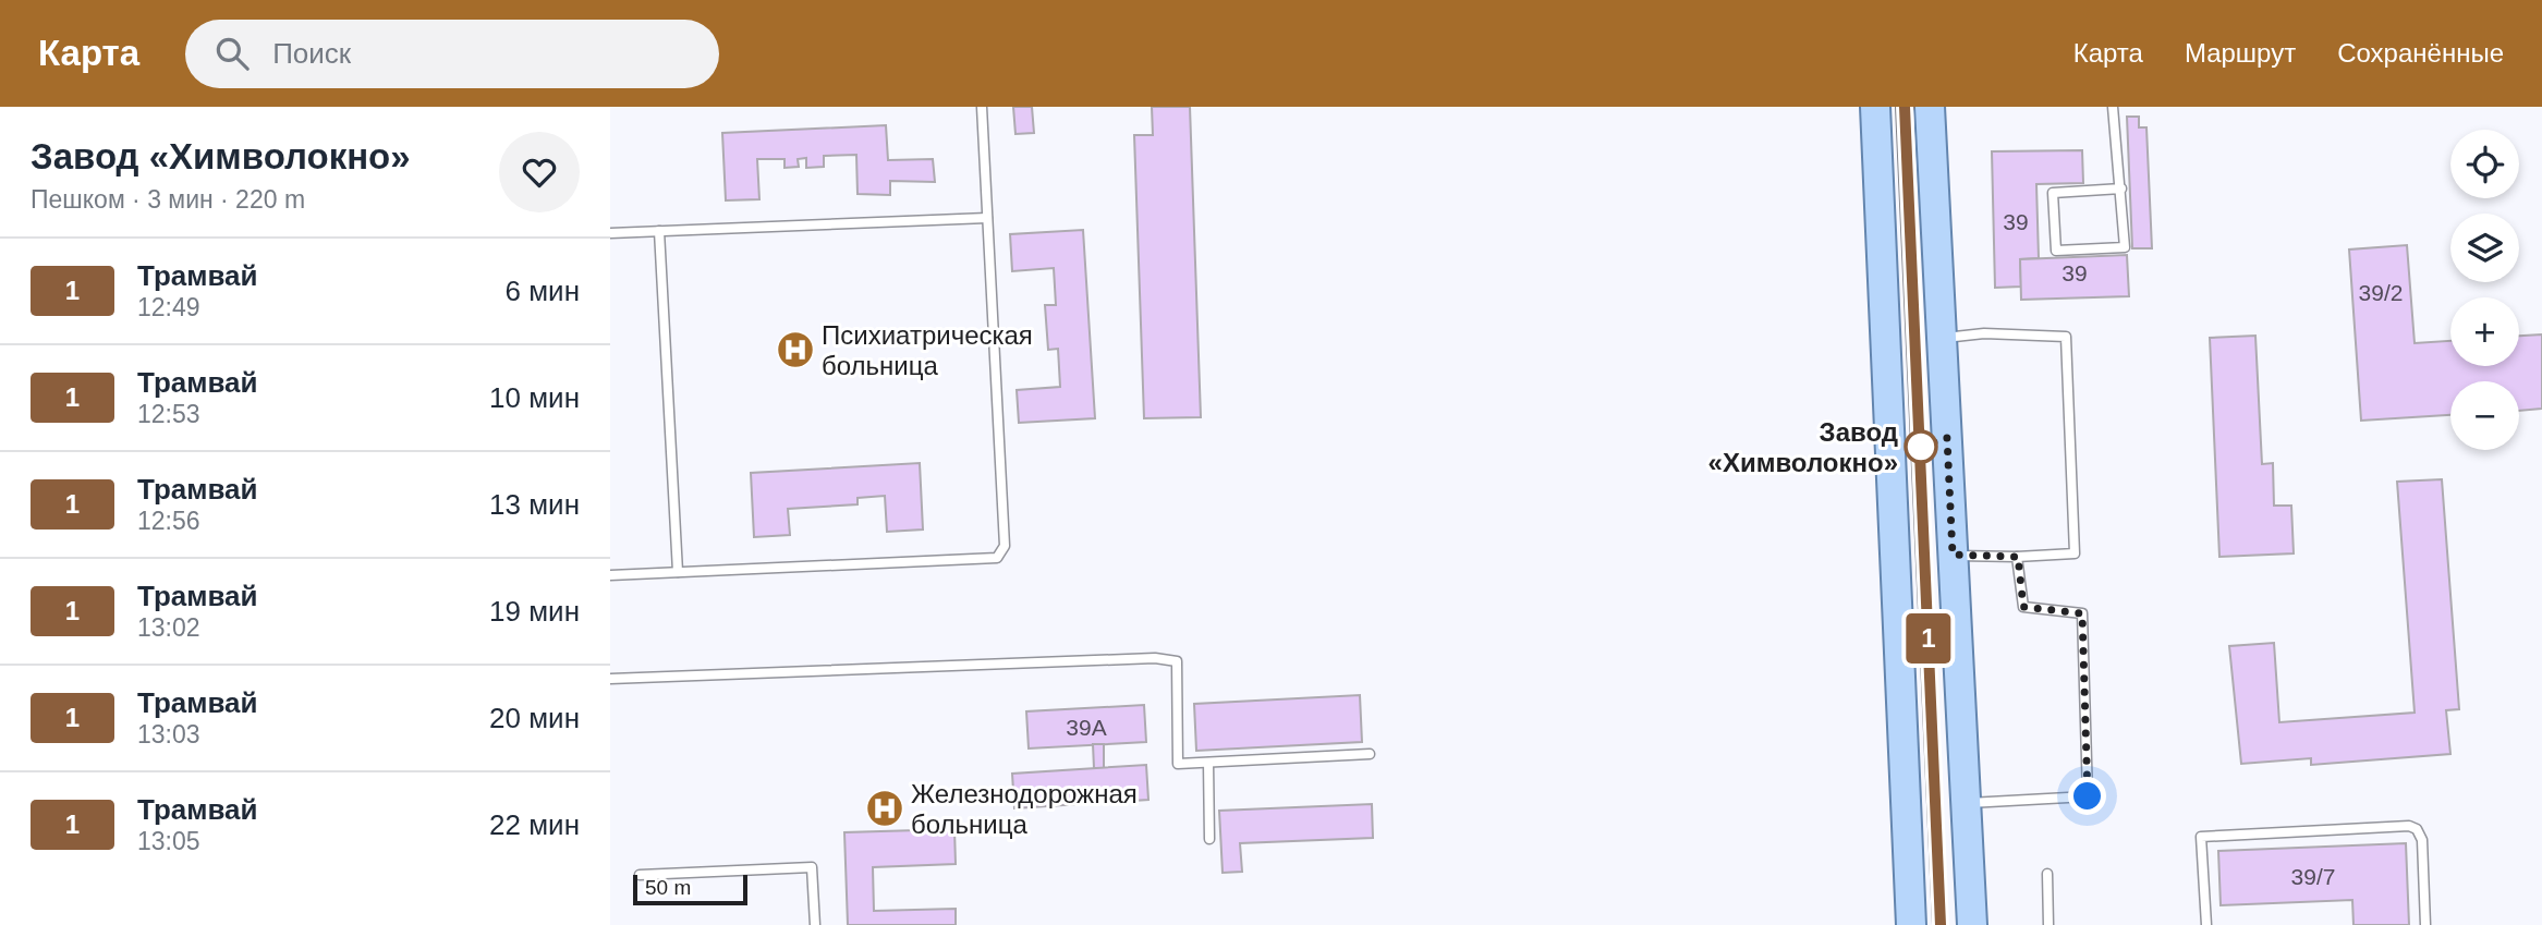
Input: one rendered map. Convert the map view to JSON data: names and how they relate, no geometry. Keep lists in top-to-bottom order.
{
  "places": {
    "hospital": ["Психиатрическая больница", "Железнодорожная больница"],
    "other": ["Завод «Химволокно»"]
  },
  "lines": ["tram line 1"],
  "house_numbers": [
    "39",
    "39",
    "39/2",
    "39А",
    "39/7"
  ],
  "scale_bar": "50 m",
  "page": {
    "header": "Карта",
    "search": "Поиск",
    "nav": ["Карта", "Маршрут", "Сохранённые"],
    "heading": ["Завод «Химволокно»", "Пешком · 3 мин · 220 m"],
    "on_map": "1",
    "map_buttons": ["+", "−"],
    "list": [
      {
        "mark": "1",
        "name": "Трамвай",
        "note": "12:49",
        "value": "6 мин"
      },
      {
        "mark": "1",
        "name": "Трамвай",
        "note": "12:53",
        "value": "10 мин"
      },
      {
        "mark": "1",
        "name": "Трамвай",
        "note": "12:56",
        "value": "13 мин"
      },
      {
        "mark": "1",
        "name": "Трамвай",
        "note": "13:02",
        "value": "19 мин"
      },
      {
        "mark": "1",
        "name": "Трамвай",
        "note": "13:03",
        "value": "20 мин"
      },
      {
        "mark": "1",
        "name": "Трамвай",
        "note": "13:05",
        "value": "22 мин"
      }
    ],
    "scale": "50 m"
  }
}
